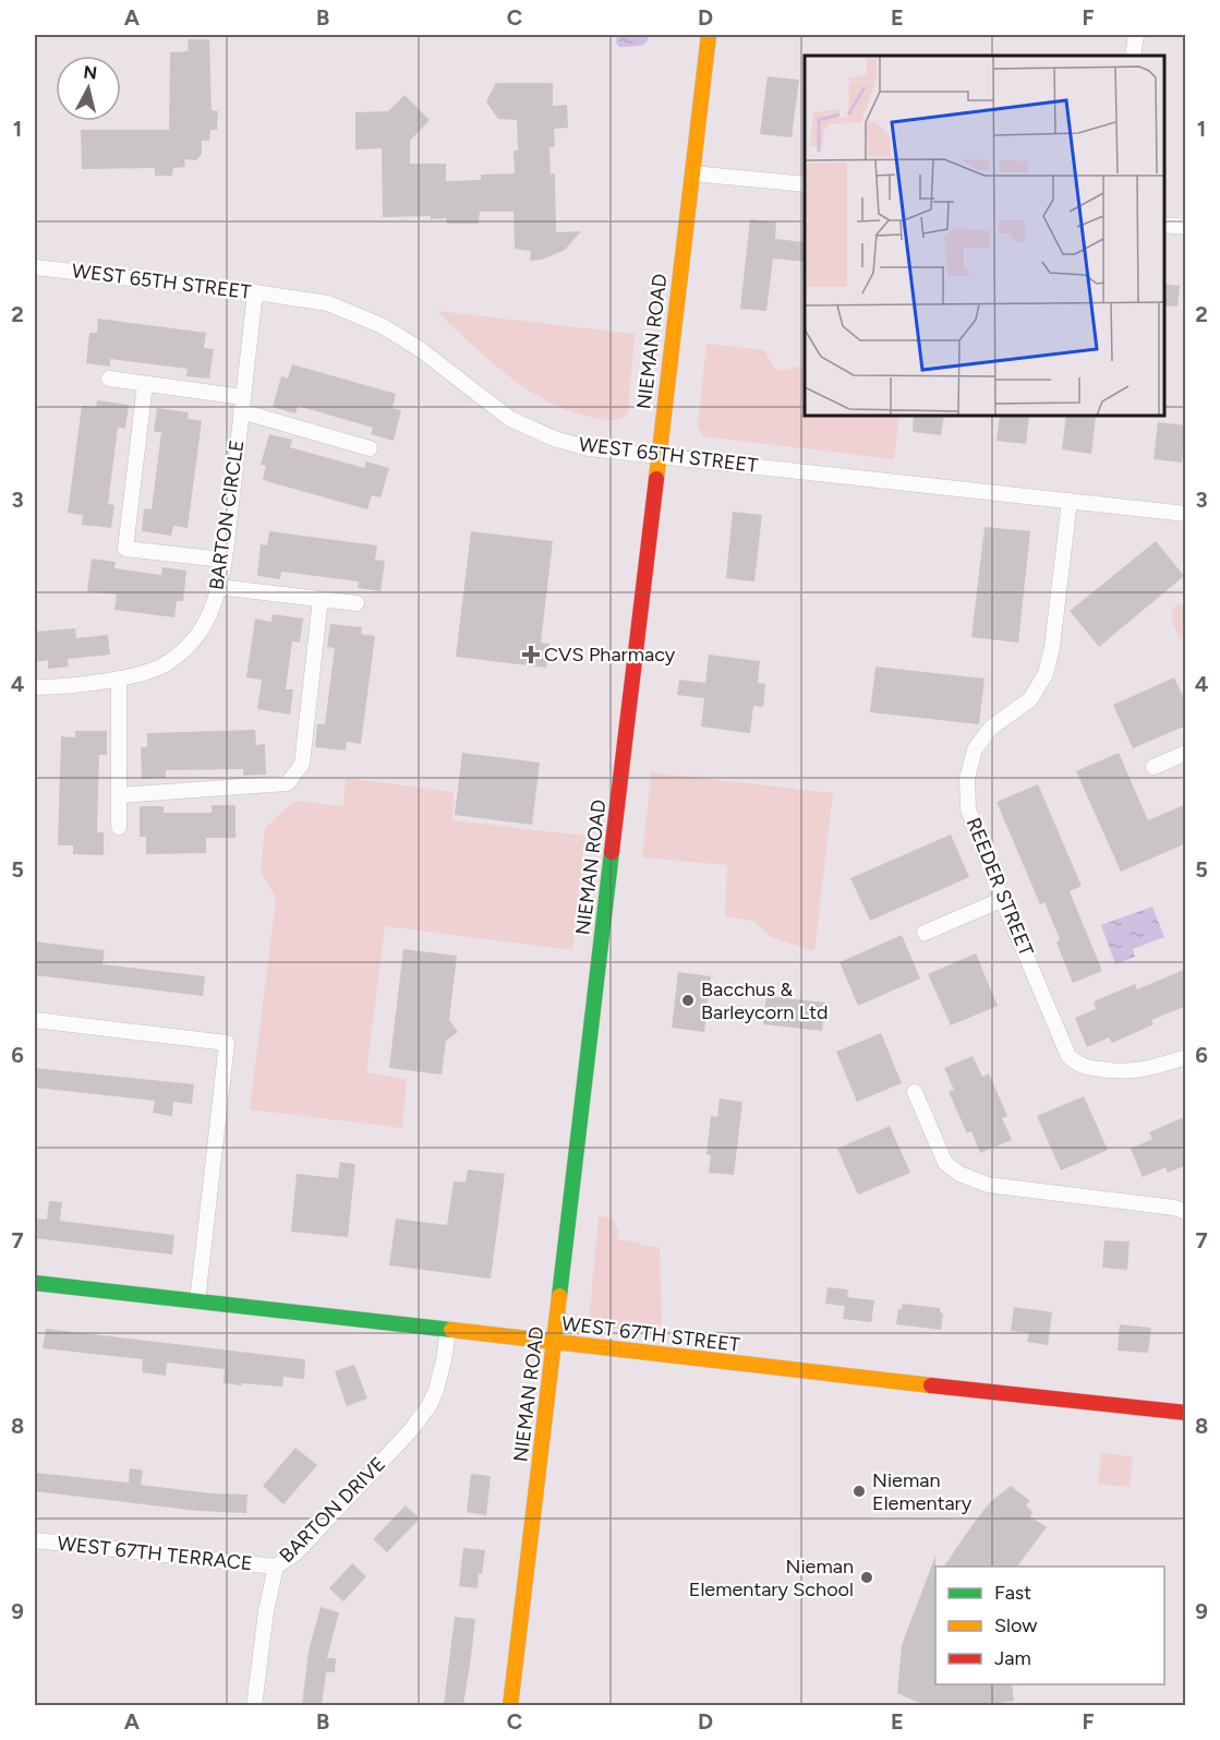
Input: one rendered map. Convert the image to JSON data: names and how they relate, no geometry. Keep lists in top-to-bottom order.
{
  "streets": {
    "main road": ["NIEMAN ROAD", "WEST 67TH STREET"],
    "street": [
      "WEST 65TH STREET",
      "BARTON CIRCLE",
      "REEDER STREET",
      "BARTON DRIVE",
      "WEST 67TH TERRACE"
    ]
  },
  "crossings": [
    ["WEST 65TH STREET", "NIEMAN ROAD"],
    ["WEST 65TH STREET", "BARTON CIRCLE"],
    ["WEST 65TH STREET", "REEDER STREET"],
    ["NIEMAN ROAD", "WEST 67TH STREET"],
    ["WEST 67TH STREET", "BARTON DRIVE"],
    ["BARTON DRIVE", "WEST 67TH TERRACE"]
  ],
  "places": {
    "health": ["CVS Pharmacy"],
    "other": ["Bacchus & Barleycorn Ltd", "Nieman Elementary", "Nieman Elementary School"]
  },
  "legend": ["Fast", "Slow", "Jam"],
  "north": "top",
  "grid": {
    "columns": [
      "A",
      "B",
      "C",
      "D",
      "E",
      "F"
    ],
    "rows": [
      "1",
      "2",
      "3",
      "4",
      "5",
      "6",
      "7",
      "8",
      "9"
    ]
  }
}
